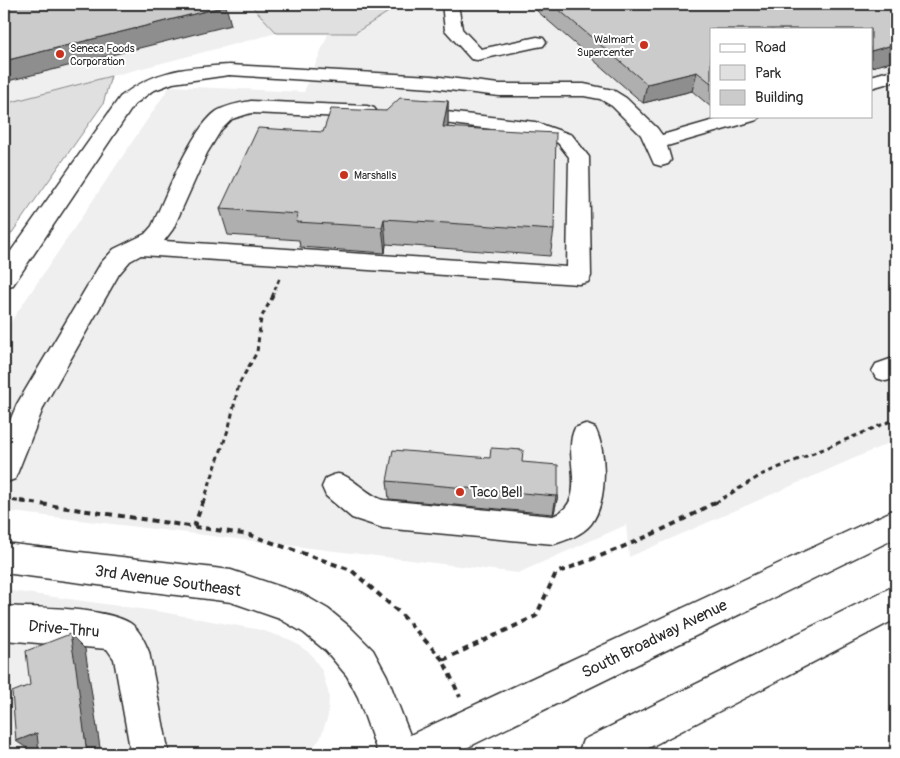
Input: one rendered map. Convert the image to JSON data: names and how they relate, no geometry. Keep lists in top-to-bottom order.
{
  "streets": {
    "street": ["3rd Avenue Southeast", "Drive-Thru", "South Broadway Avenue"]
  },
  "places": [
    "Walmart Supercenter",
    "Seneca Foods Corporation",
    "Marshalls",
    "Taco Bell"
  ],
  "legend": ["Road", "Park", "Building"]
}
